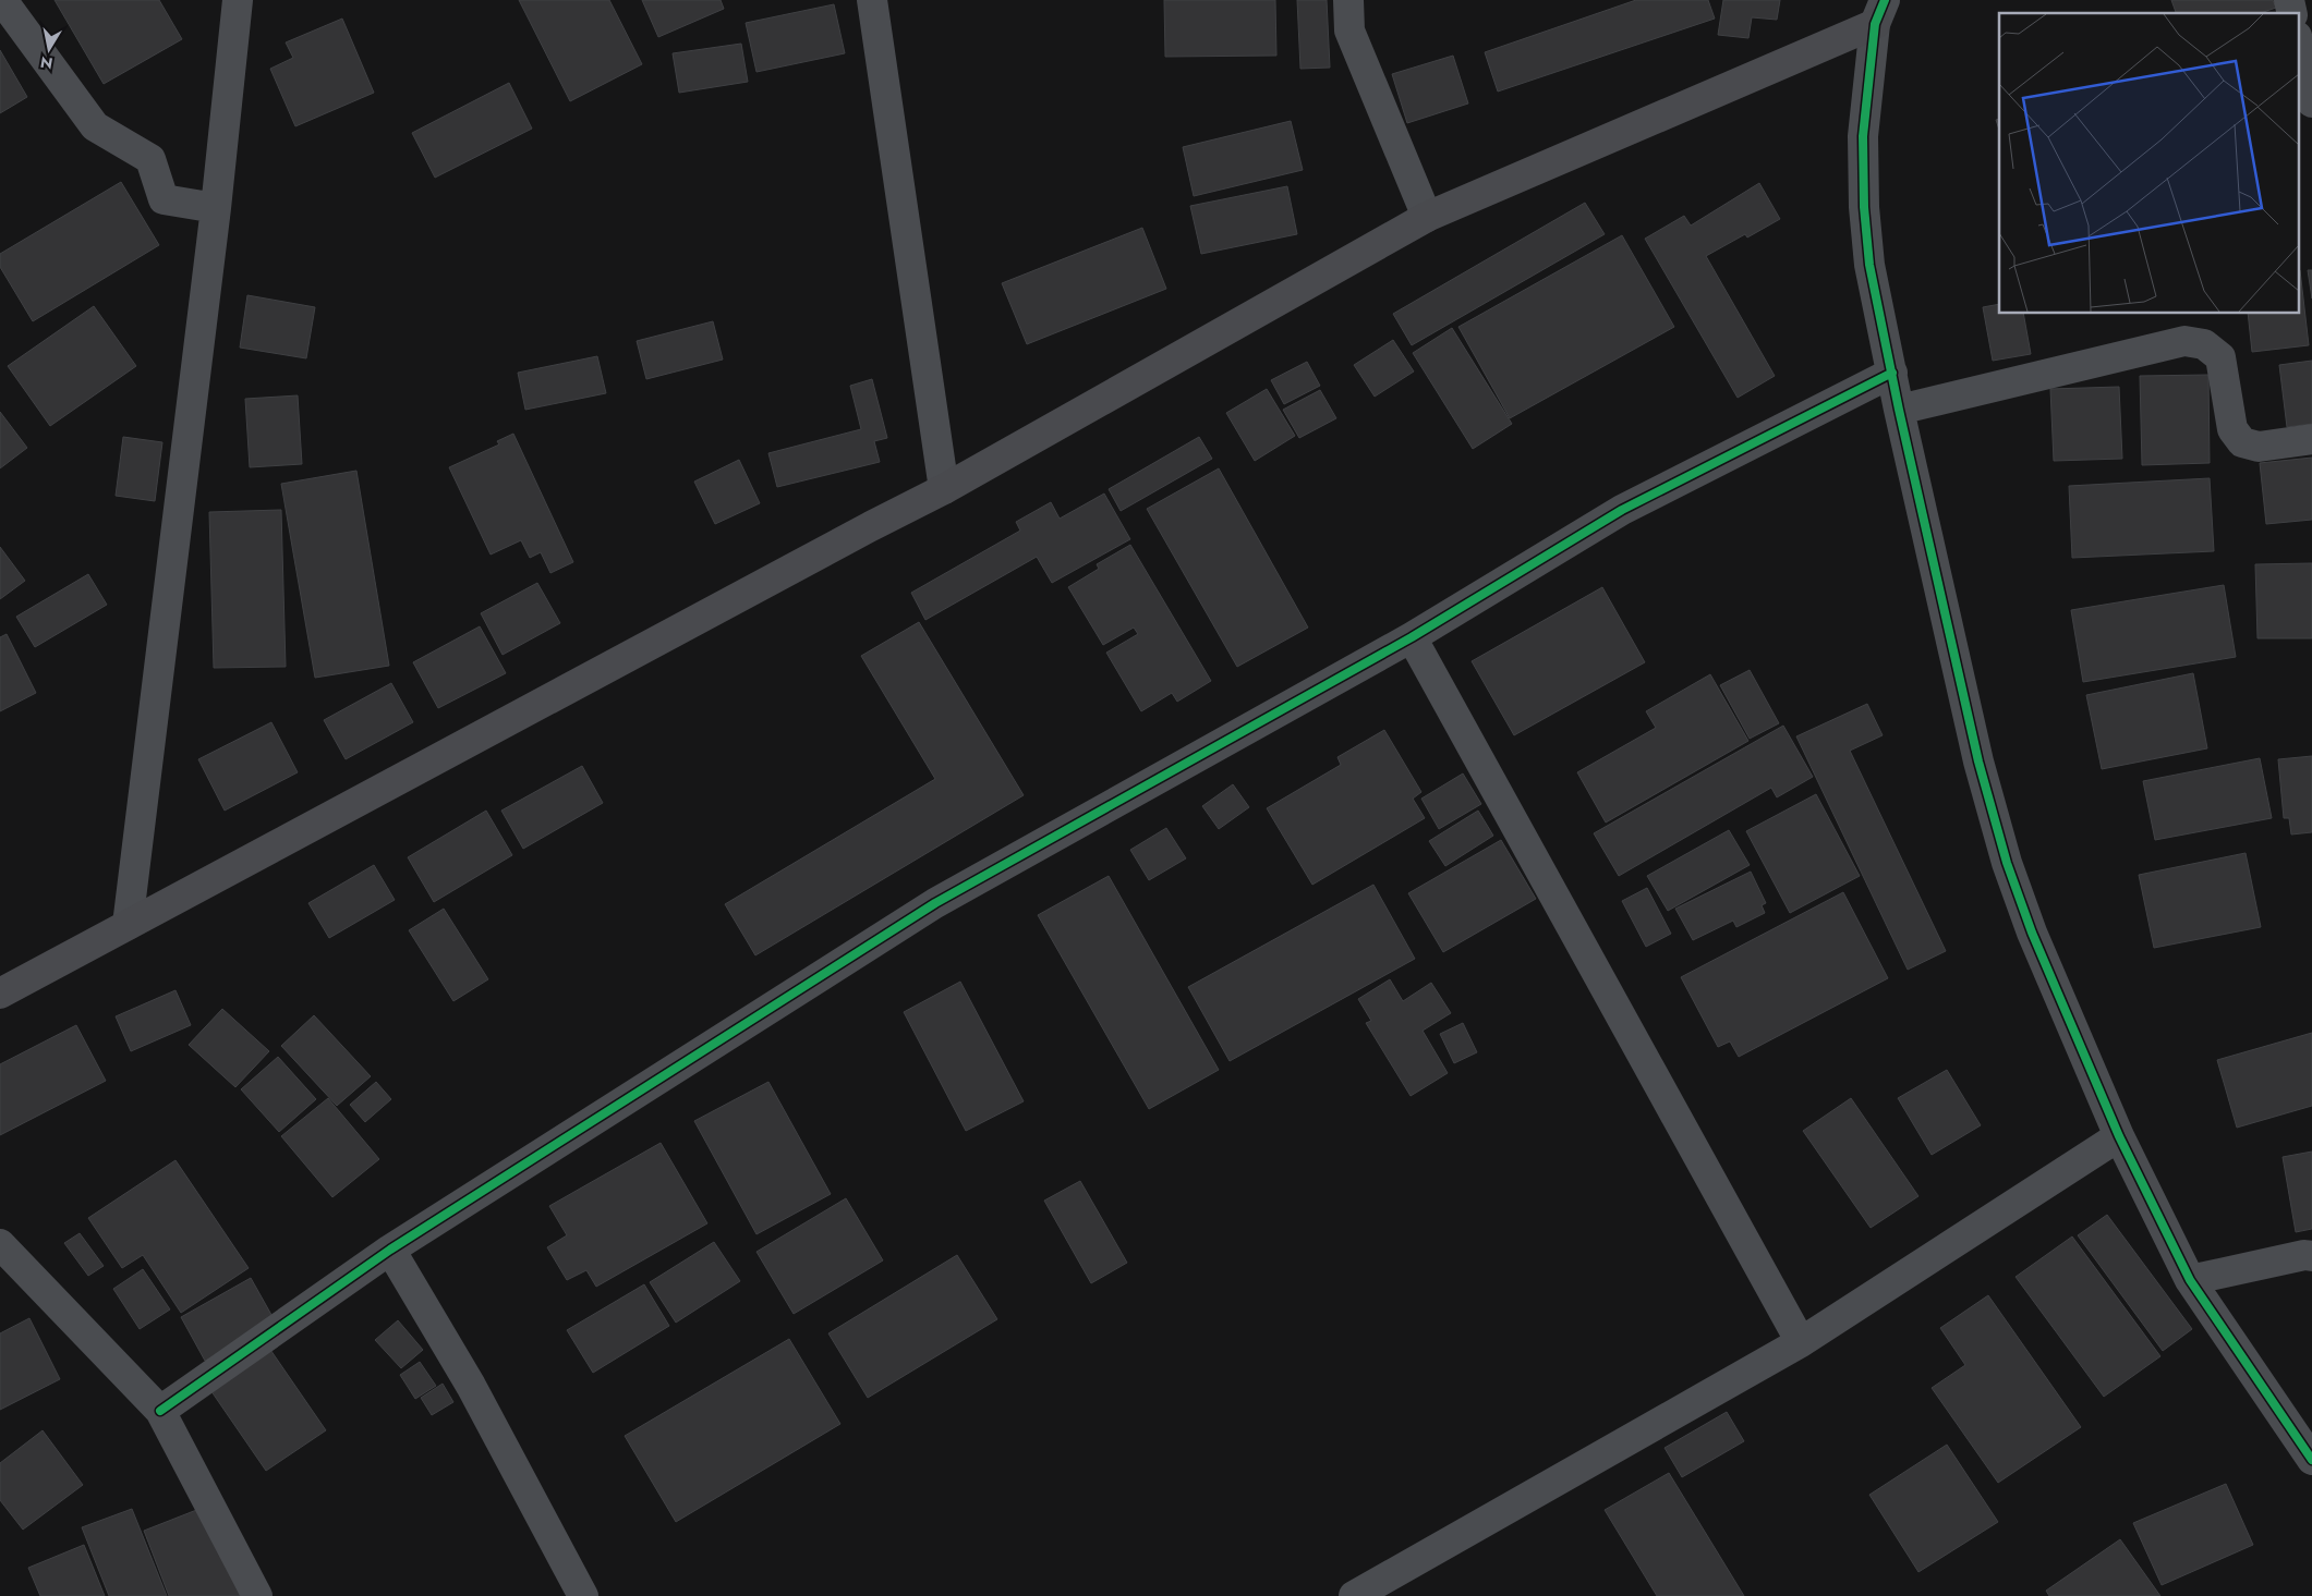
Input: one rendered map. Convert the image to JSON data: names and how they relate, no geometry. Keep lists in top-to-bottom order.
{
  "north": "bottom"
}
